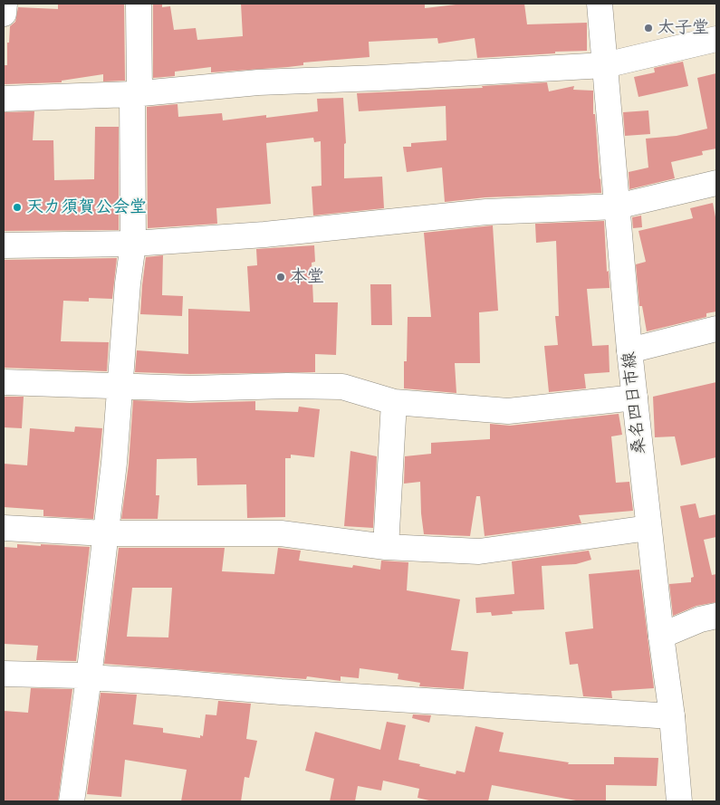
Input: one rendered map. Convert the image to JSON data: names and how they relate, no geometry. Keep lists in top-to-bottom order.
{
  "streets": {
    "street": ["桑名四日市線"]
  },
  "places": ["太子堂", "天カ須賀公会堂", "本堂"]
}
